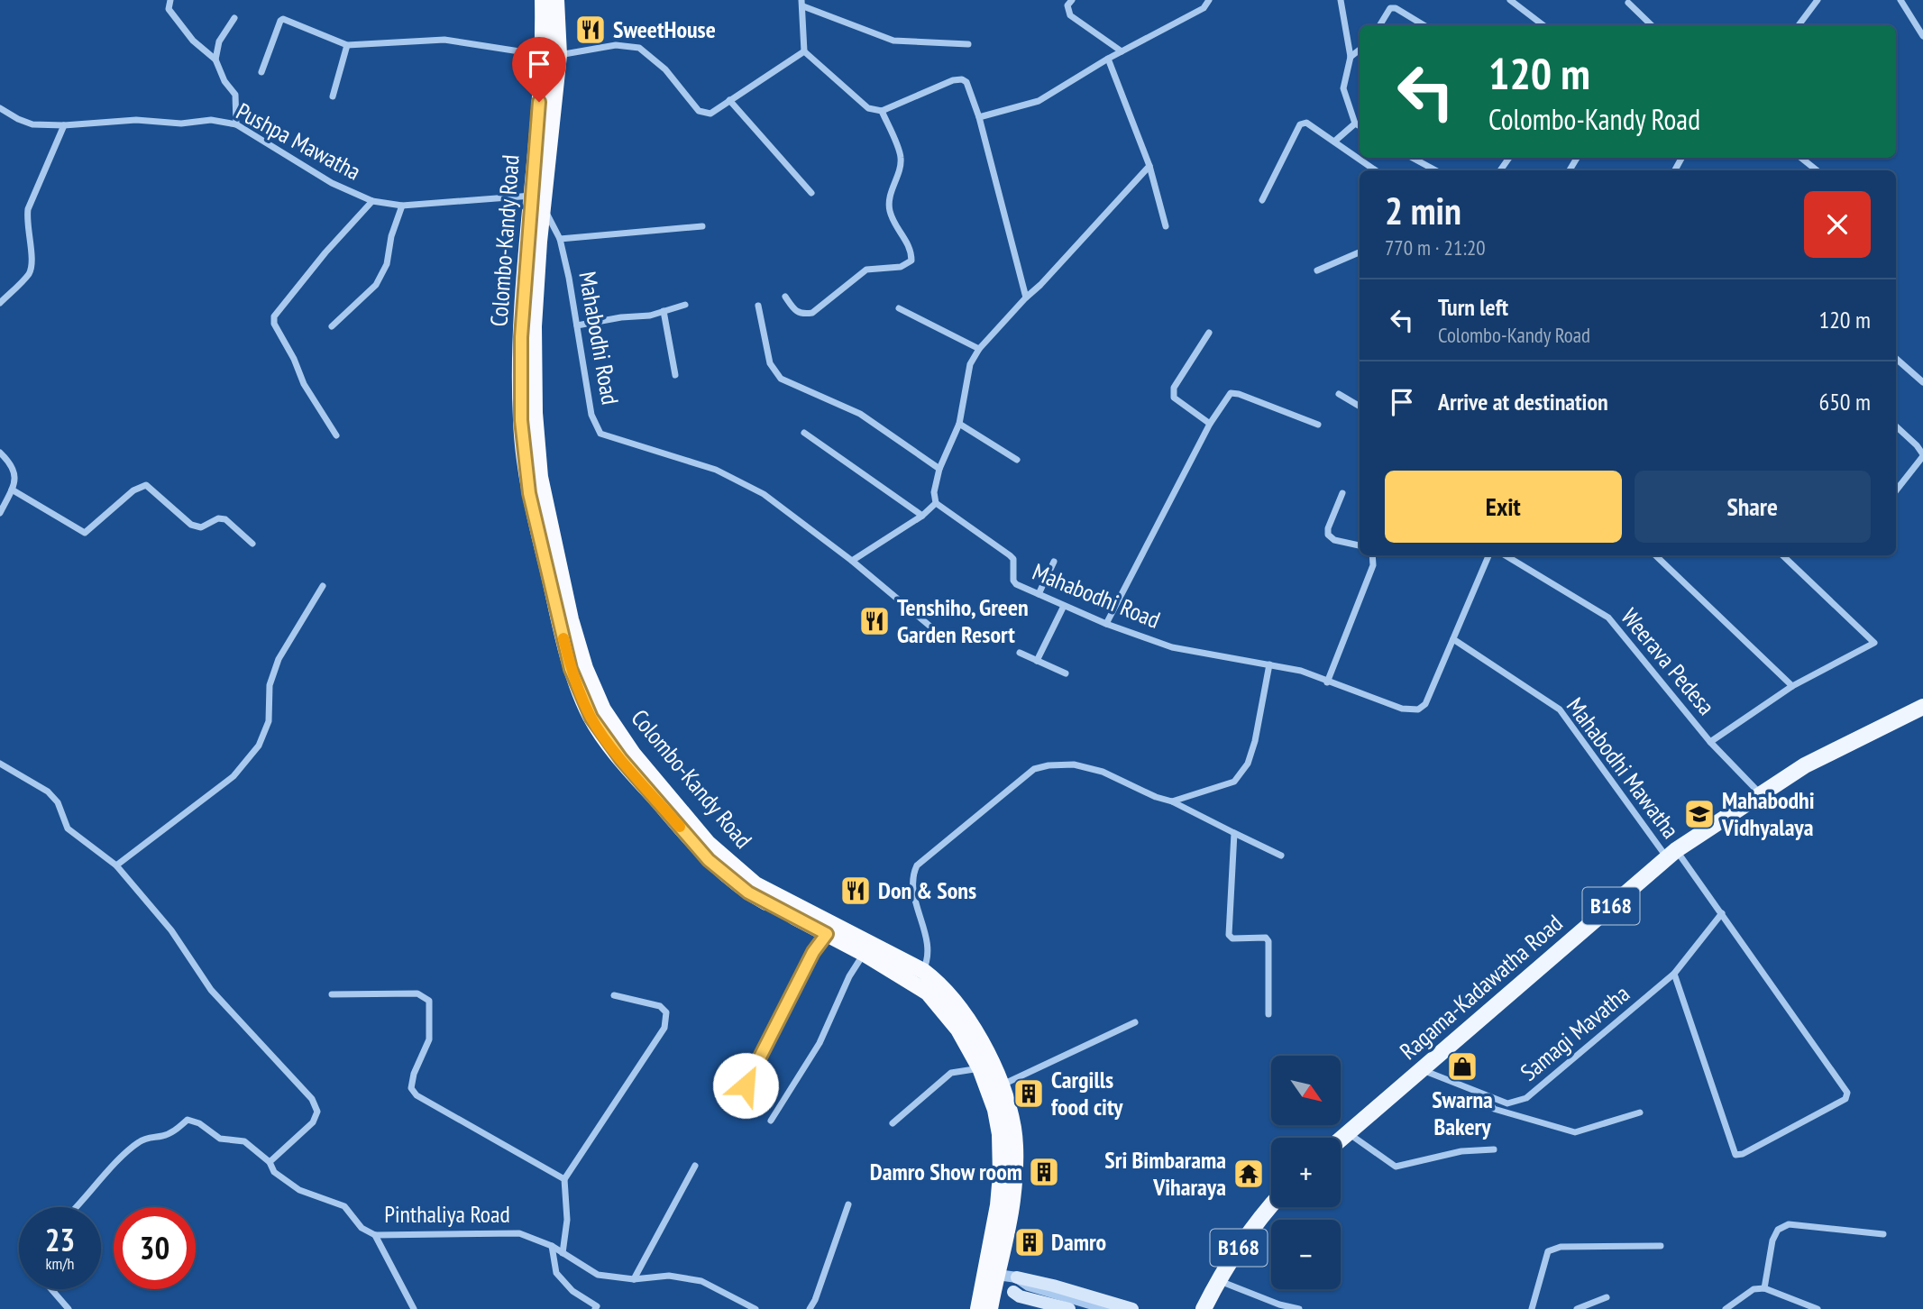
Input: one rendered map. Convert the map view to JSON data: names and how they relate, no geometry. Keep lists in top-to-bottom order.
{
  "streets": {
    "highway": ["Colombo-Kandy Road"],
    "main road": ["B168", "Ragama-Kadawatha Road"],
    "street": [
      "Pushpa Mawatha",
      "Mahabodhi Road",
      "Weerava Pedesa",
      "Mahabodhi Mawatha",
      "Samagi Mavatha",
      "Pinthaliya Road"
    ]
  },
  "crossings": [
    ["Pushpa Mawatha", "Colombo-Kandy Road"],
    ["Pushpa Mawatha", "Mahabodhi Road"],
    ["Colombo-Kandy Road", "Mahabodhi Road"],
    ["Mahabodhi Road", "Mahabodhi Mawatha"],
    ["Weerava Pedesa", "Ragama-Kadawatha Road"],
    ["Mahabodhi Mawatha", "Ragama-Kadawatha Road"],
    ["Mahabodhi Mawatha", "Samagi Mavatha"],
    ["Ragama-Kadawatha Road", "Samagi Mavatha"]
  ],
  "places": {
    "restaurant": ["SweetHouse", "Tenshiho, Green Garden Resort", "Don & Sons"],
    "school or university": ["Mahabodhi Vidhyalaya"],
    "shop": ["Swarna Bakery"],
    "building": ["Cargills food city", "Damro Show room", "Damro"],
    "temple": ["Sri Bimbarama Viharaya"]
  },
  "north": "bottom right",
  "page": {
    "turn": ["120 m", "Colombo-Kandy Road"],
    "heading": ["2 min", "770 m · 21:20"],
    "list": [
      {
        "name": "Turn left",
        "note": "Colombo-Kandy Road",
        "value": "120 m"
      },
      {
        "name": "Arrive at destination",
        "value": "650 m"
      }
    ],
    "buttons": ["Exit", "Share"],
    "map_buttons": ["+", "−"],
    "speed": "23 km/h",
    "limit": "30"
  }
}
